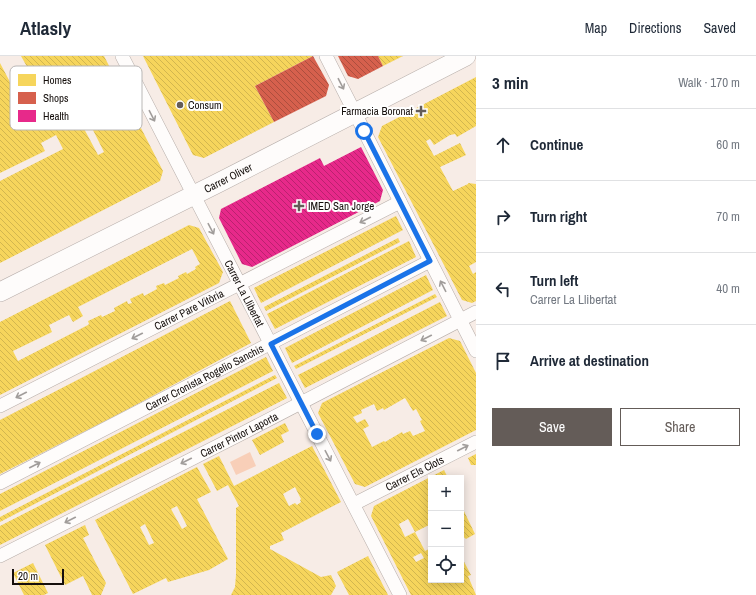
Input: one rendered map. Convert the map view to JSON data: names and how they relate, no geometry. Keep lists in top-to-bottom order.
{
  "streets": {
    "main road": ["Carrer Oliver"],
    "street": [
      "Carrer La Llibertat",
      "Carrer Pare Vitòria",
      "Carrer Cronista Rogelio Sanchis",
      "Carrer Pintor Laporta",
      "Carrer Els Clots"
    ]
  },
  "crossings": [
    ["Carrer Oliver", "Carrer La Llibertat"],
    ["Carrer La Llibertat", "Carrer Pare Vitòria"],
    ["Carrer La Llibertat", "Carrer Cronista Rogelio Sanchis"],
    ["Carrer La Llibertat", "Carrer Pintor Laporta"],
    ["Carrer La Llibertat", "Carrer Els Clots"]
  ],
  "one_way": [
    "Carrer La Llibertat",
    "Carrer Pare Vitòria",
    "Carrer Cronista Rogelio Sanchis",
    "Carrer Pintor Laporta",
    "Carrer Els Clots"
  ],
  "places": {
    "other": ["Consum"],
    "health": ["Farmacia Boronat", "IMED San Jorge"]
  },
  "legend": ["Homes", "Shops", "Health"],
  "scale_bar": "20 m",
  "page": {
    "header": "Atlasly",
    "nav": ["Map", "Directions", "Saved"],
    "heading": ["3 min", "Walk · 170 m"],
    "list": [
      ["Continue", "60 m"],
      ["Turn right", "70 m"],
      ["Turn left", "Carrer La Llibertat", "40 m"],
      "Arrive at destination"
    ],
    "buttons": ["Save", "Share"],
    "map_buttons": ["+", "−"],
    "scale": "20 m"
  }
}
